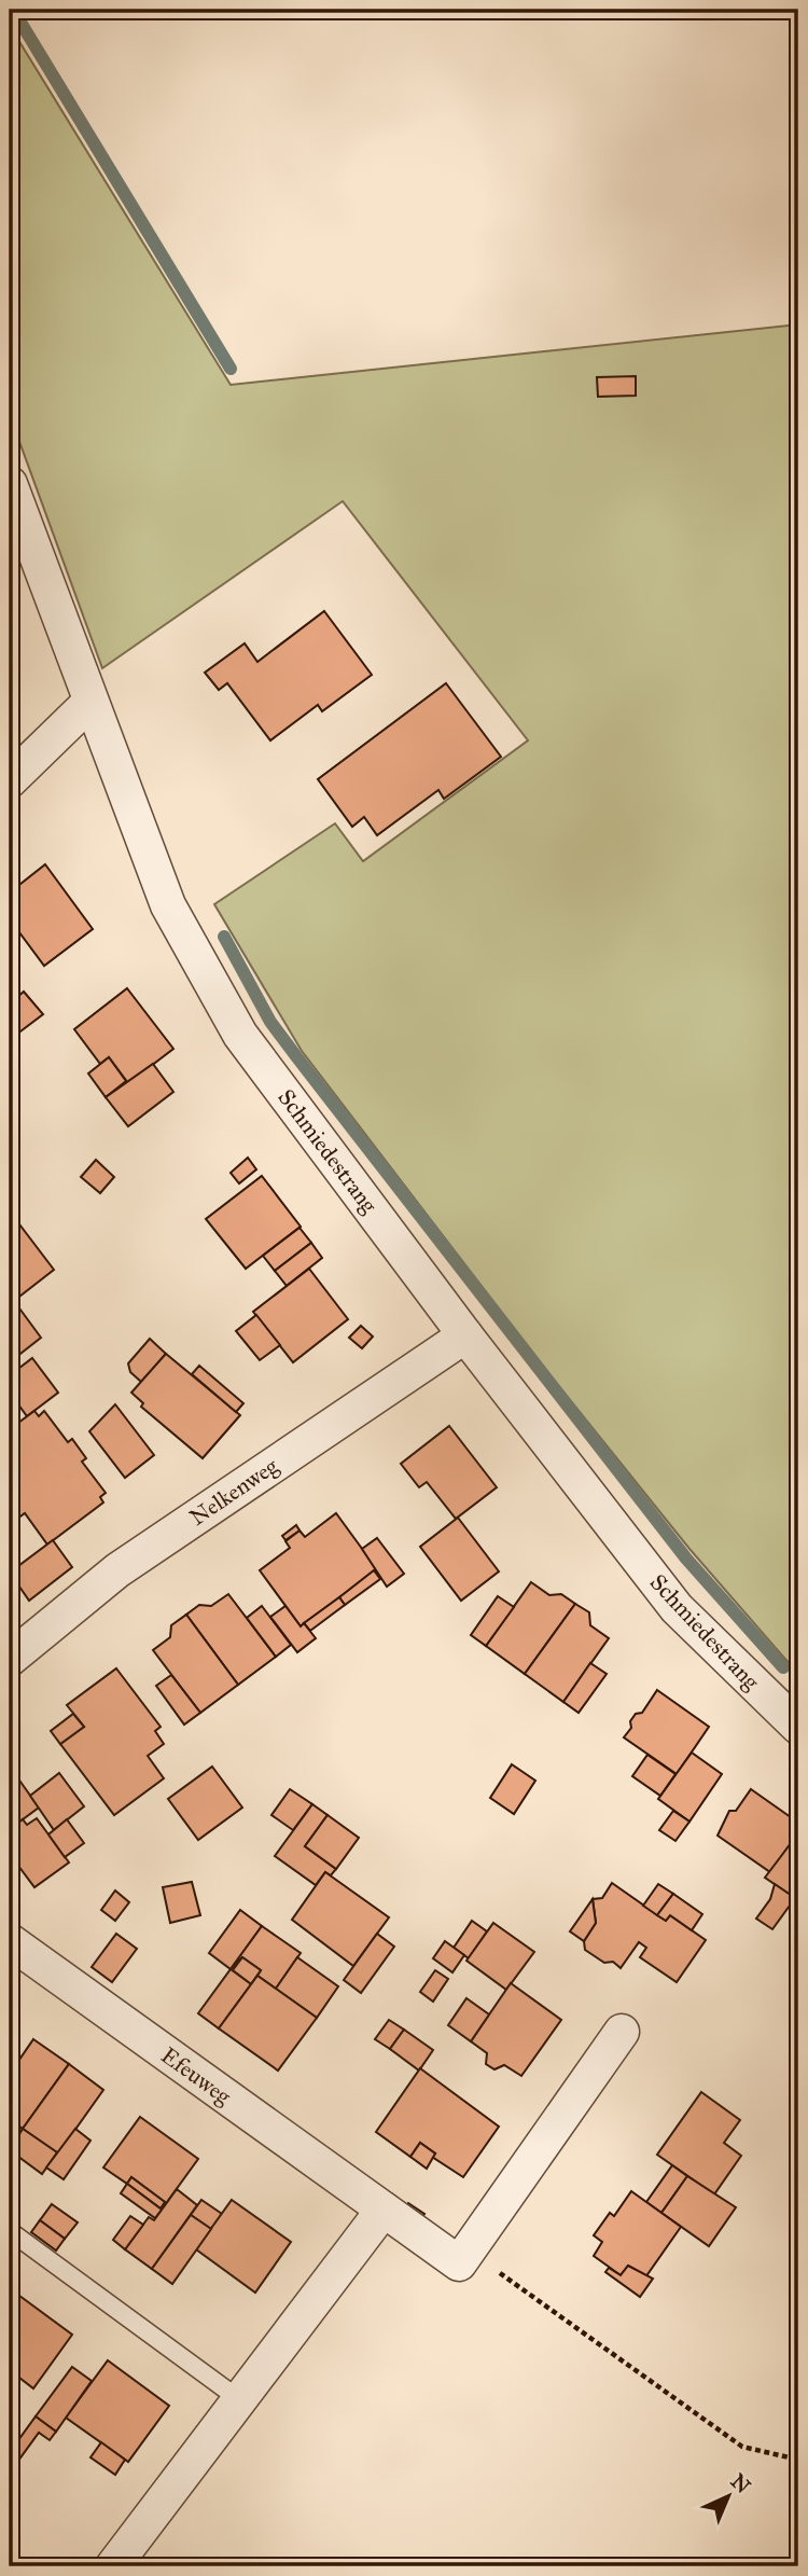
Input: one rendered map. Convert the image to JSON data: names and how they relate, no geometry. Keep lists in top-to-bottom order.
{
  "streets": {
    "street": ["Schmiedestrang", "Nelkenweg", "Efeuweg"]
  },
  "crossings": [
    ["Schmiedestrang", "Nelkenweg"]
  ],
  "north": "top right"
}
